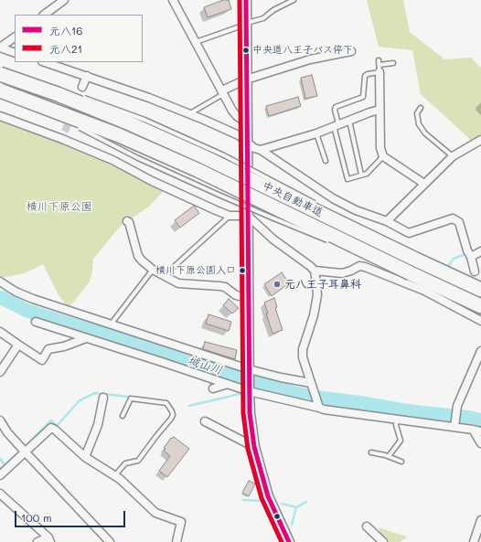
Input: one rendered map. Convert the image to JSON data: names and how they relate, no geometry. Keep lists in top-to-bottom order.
{
  "streets": {
    "highway": ["中央自動車道"]
  },
  "water": ["城山川"],
  "parks": ["横川下原公園"],
  "places": ["中央道八王子バス停下", "横川下原公園入口", "元八王子耳鼻科"],
  "lines": ["transit line 元八16", "transit line 元八21"],
  "legend": ["元八16", "元八21"],
  "scale_bar": "100 m"
}
